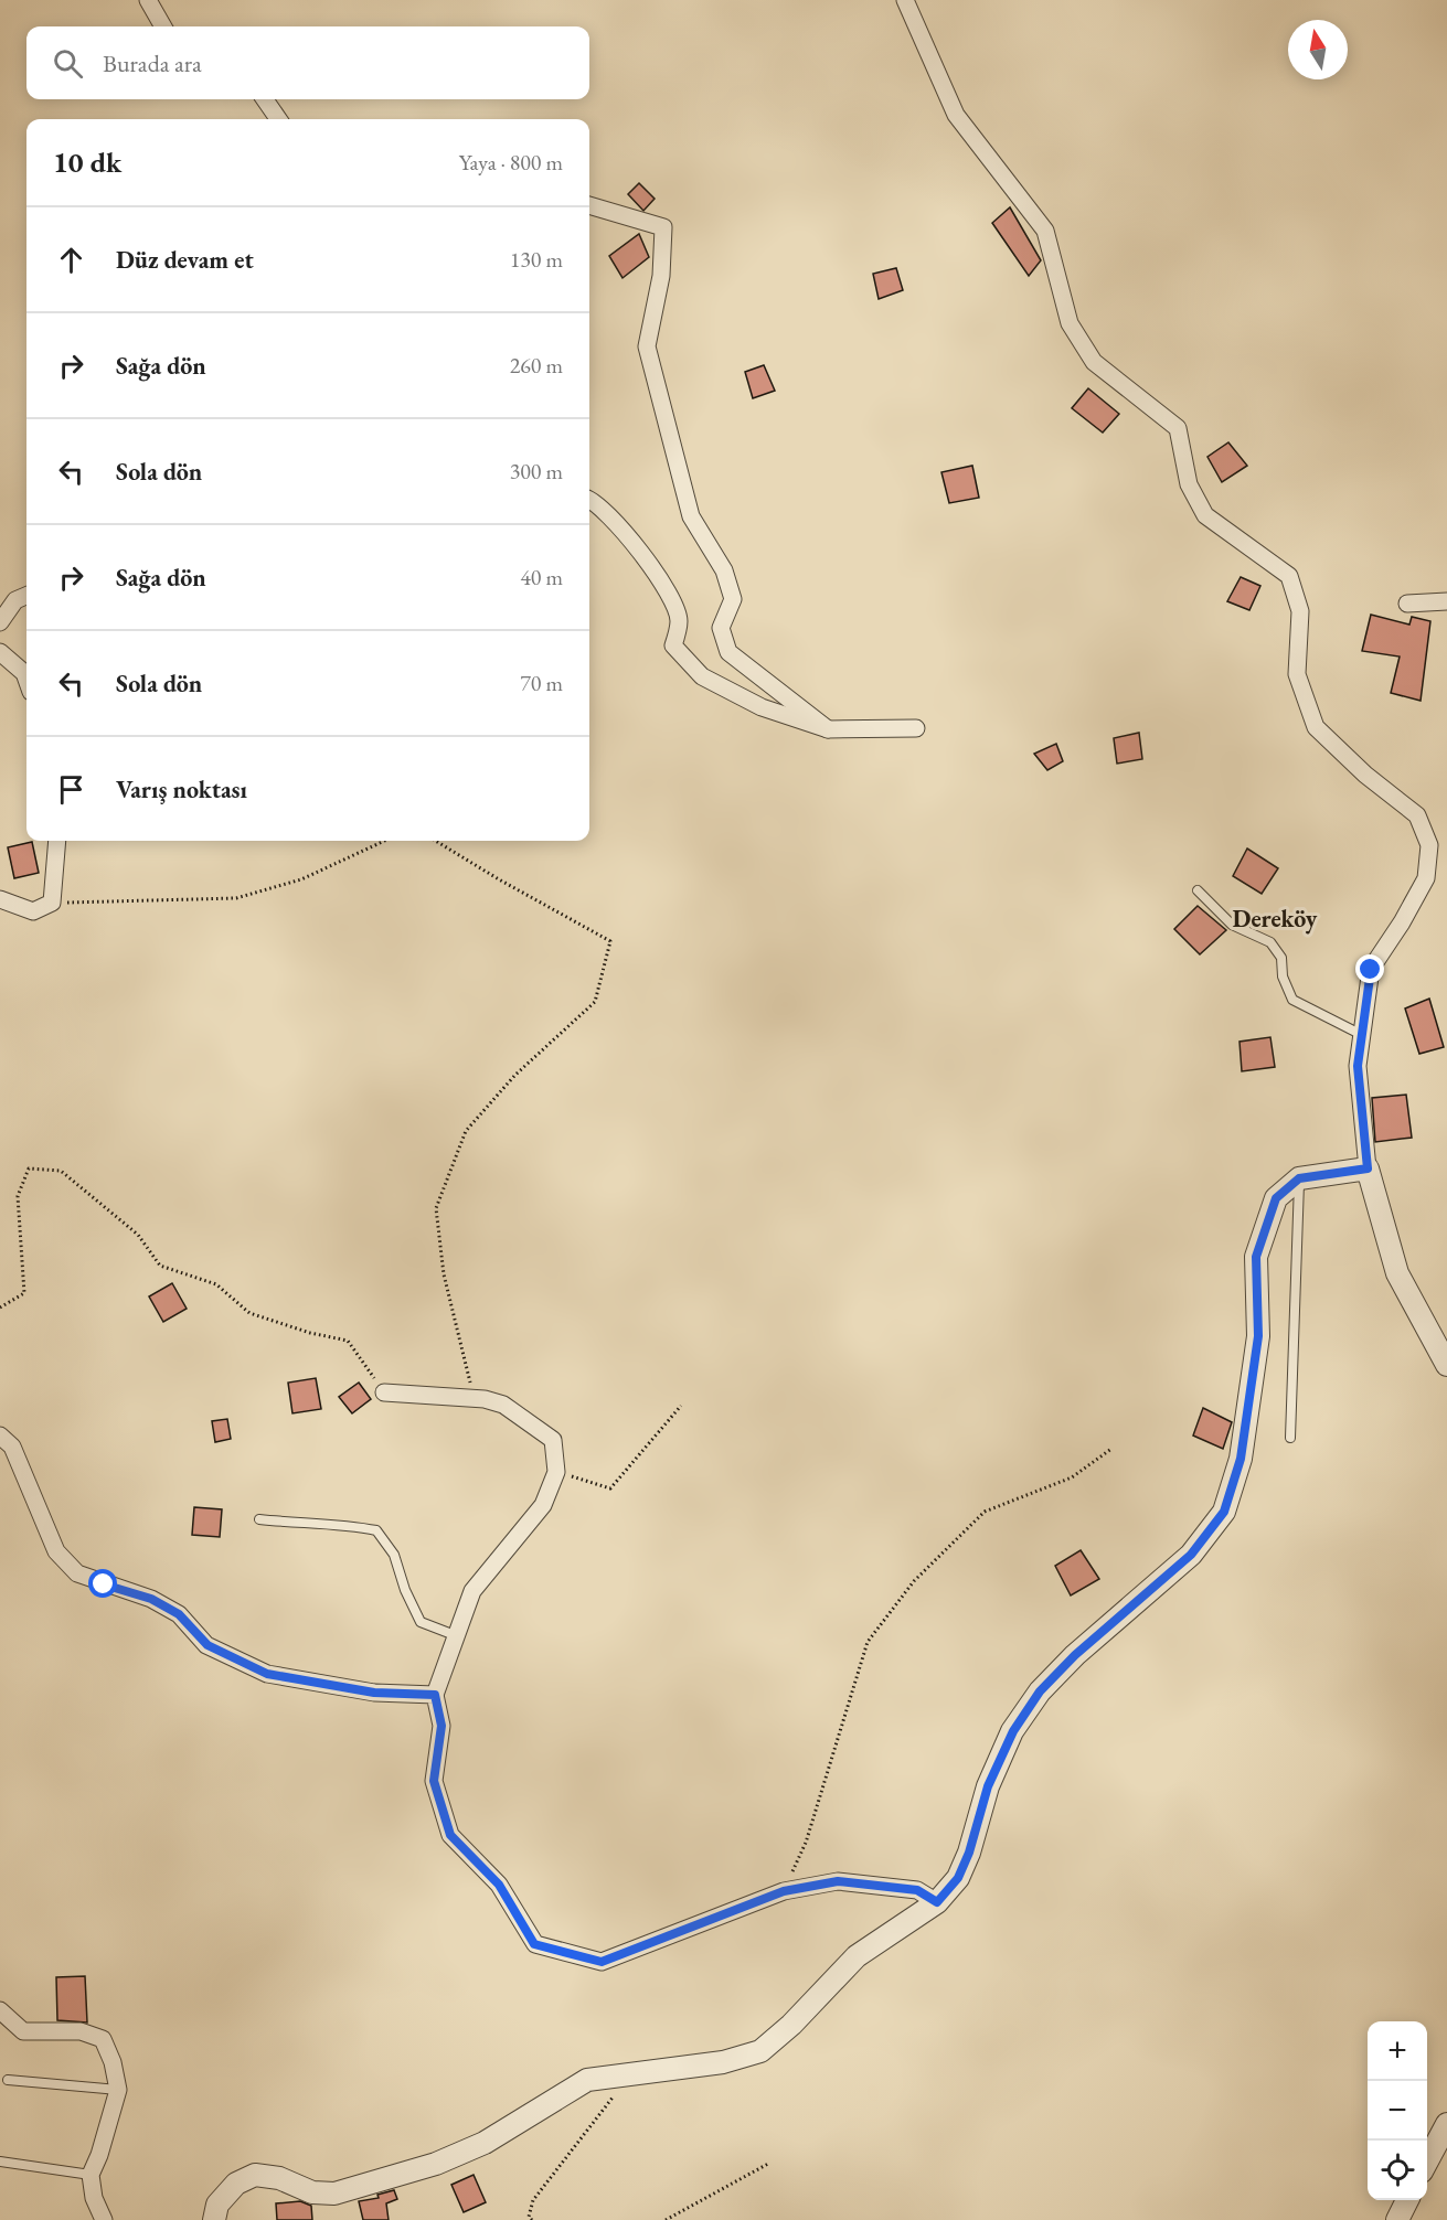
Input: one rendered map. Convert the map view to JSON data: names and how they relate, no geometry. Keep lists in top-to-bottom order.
{
  "districts": ["Dereköy"],
  "north": "top",
  "page": {
    "search": "Burada ara",
    "heading": ["10 dk", "Yaya · 800 m"],
    "list": [
      ["Düz devam et", "130 m"],
      ["Sağa dön", "260 m"],
      ["Sola dön", "300 m"],
      ["Sağa dön", "40 m"],
      ["Sola dön", "70 m"],
      "Varış noktası"
    ],
    "map_buttons": ["+", "−"]
  }
}
